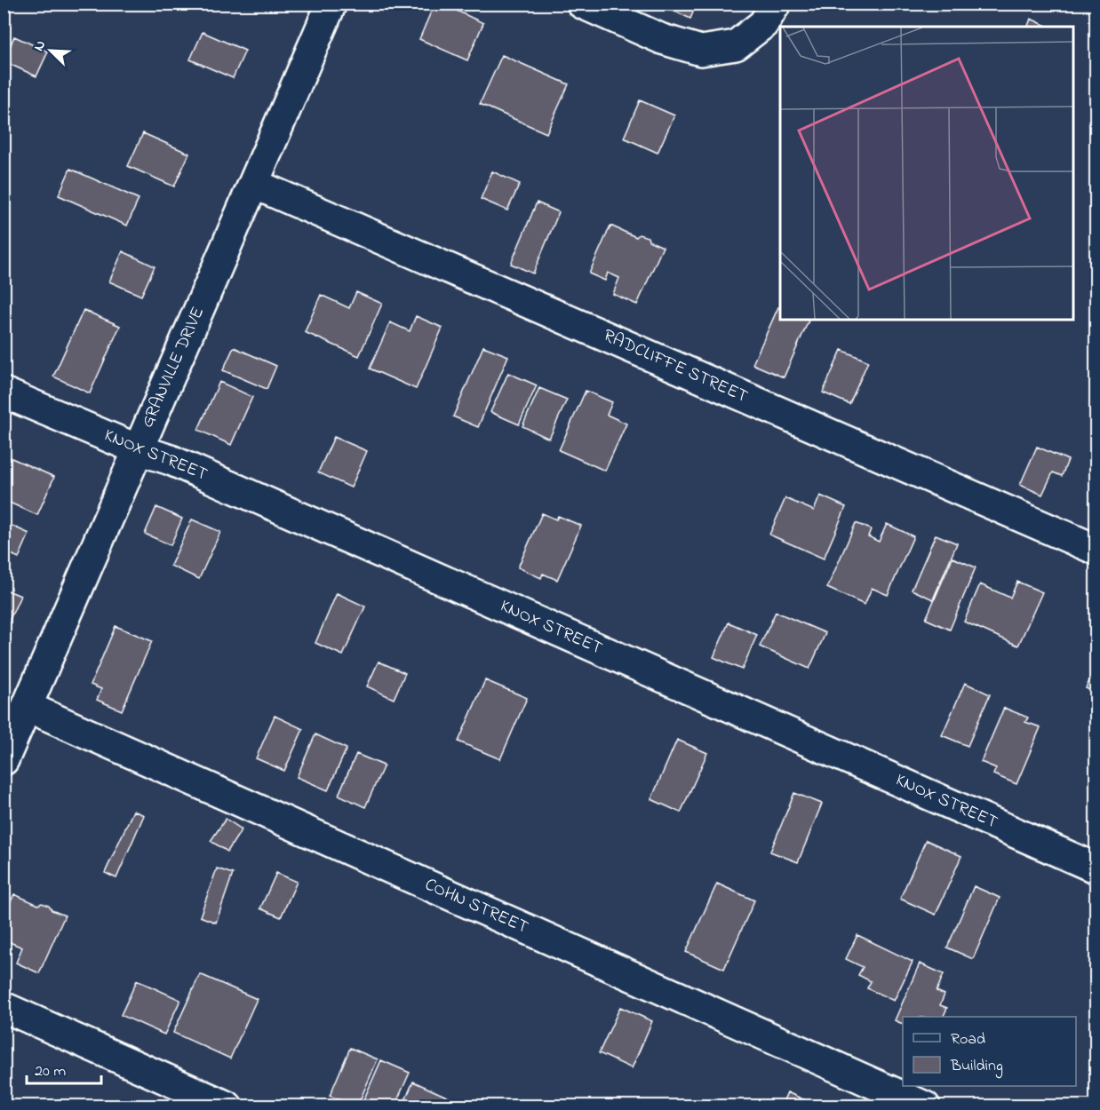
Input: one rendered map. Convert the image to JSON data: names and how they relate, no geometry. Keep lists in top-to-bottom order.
{
  "streets": {
    "street": [
      "RADCLIFFE STREET",
      "GRANVILLE DRIVE",
      "KNOX STREET",
      "COHN STREET"
    ]
  },
  "crossings": [
    ["RADCLIFFE STREET", "GRANVILLE DRIVE"],
    ["GRANVILLE DRIVE", "KNOX STREET"],
    ["GRANVILLE DRIVE", "COHN STREET"]
  ],
  "legend": ["Road", "Building"],
  "scale_bar": "20 m",
  "north": "top left"
}
